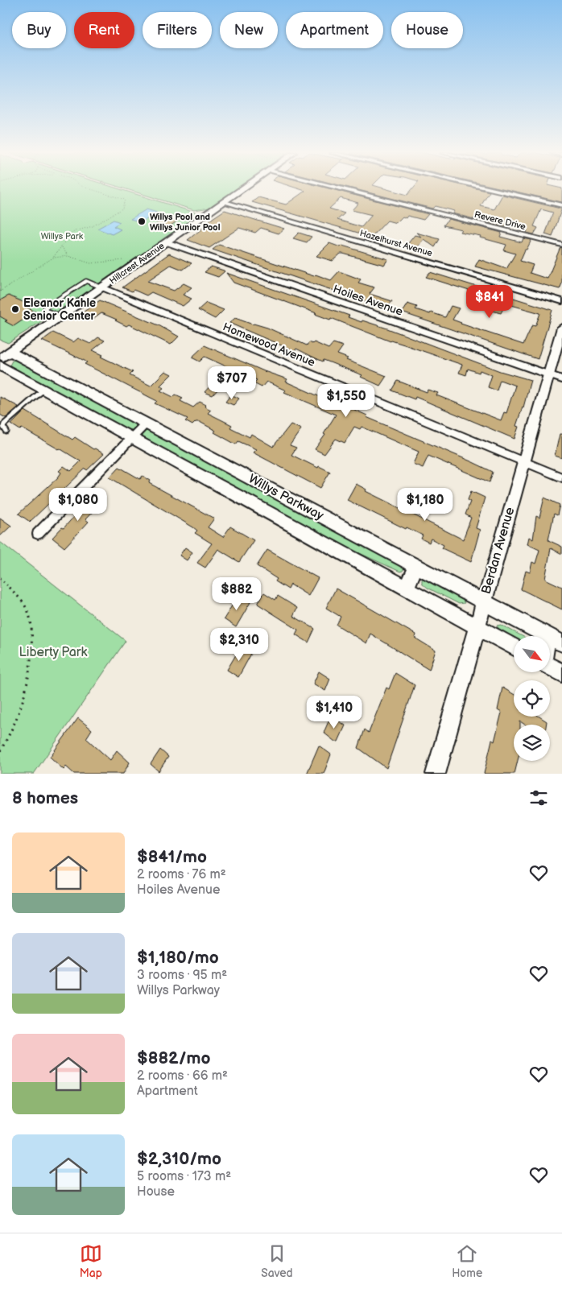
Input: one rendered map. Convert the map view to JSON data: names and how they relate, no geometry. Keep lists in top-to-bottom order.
{
  "streets": {
    "main road": ["Hillcrest Avenue", "Willys Parkway", "Berdan Avenue"],
    "street": [
      "Revere Drive",
      "Hazelhurst Avenue",
      "Hoiles Avenue",
      "Homewood Avenue"
    ]
  },
  "crossings": [
    ["Hazelhurst Avenue", "Hillcrest Avenue"],
    ["Hillcrest Avenue", "Hoiles Avenue"],
    ["Hillcrest Avenue", "Homewood Avenue"],
    ["Hillcrest Avenue", "Willys Parkway"],
    ["Hoiles Avenue", "Berdan Avenue"],
    ["Homewood Avenue", "Berdan Avenue"],
    ["Willys Parkway", "Berdan Avenue"]
  ],
  "parks": ["Willys Park", "Liberty Park"],
  "places": ["Willys Pool and Willys Junior Pool", "Eleanor Kahle Senior Center"],
  "north": "bottom right",
  "page": {
    "chip": [
      "Buy",
      "Rent",
      "Filters",
      "New",
      "Apartment",
      "House"
    ],
    "price": [
      "$841",
      "$707",
      "$1,550",
      "$1,080",
      "$1,180",
      "$882",
      "$2,310",
      "$1,410"
    ],
    "heading": "8 homes",
    "list": [
      {
        "name": "$841/mo",
        "note": "2 rooms · 76 m² · Hoiles Avenue"
      },
      {
        "name": "$1,180/mo",
        "note": "3 rooms · 95 m² · Willys Parkway"
      },
      {
        "name": "$882/mo",
        "note": "2 rooms · 66 m² · Apartment"
      },
      {
        "name": "$2,310/mo",
        "note": "5 rooms · 173 m² · House"
      }
    ],
    "tabs": ["Map", "Saved", "Home"]
  }
}
